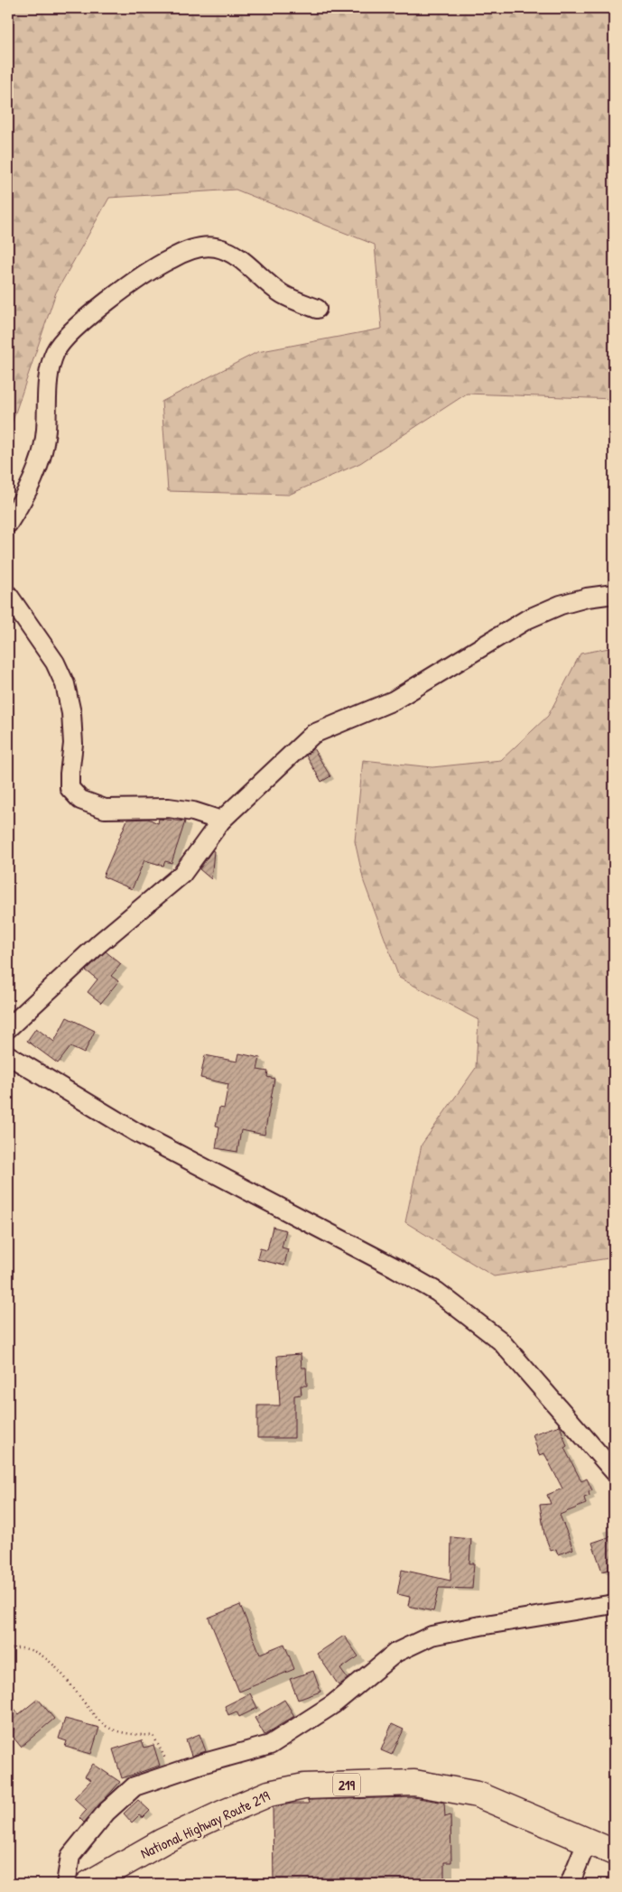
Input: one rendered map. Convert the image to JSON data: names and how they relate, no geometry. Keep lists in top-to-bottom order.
{
  "streets": {
    "highway": ["219", "National Highway Route 219"]
  }
}
